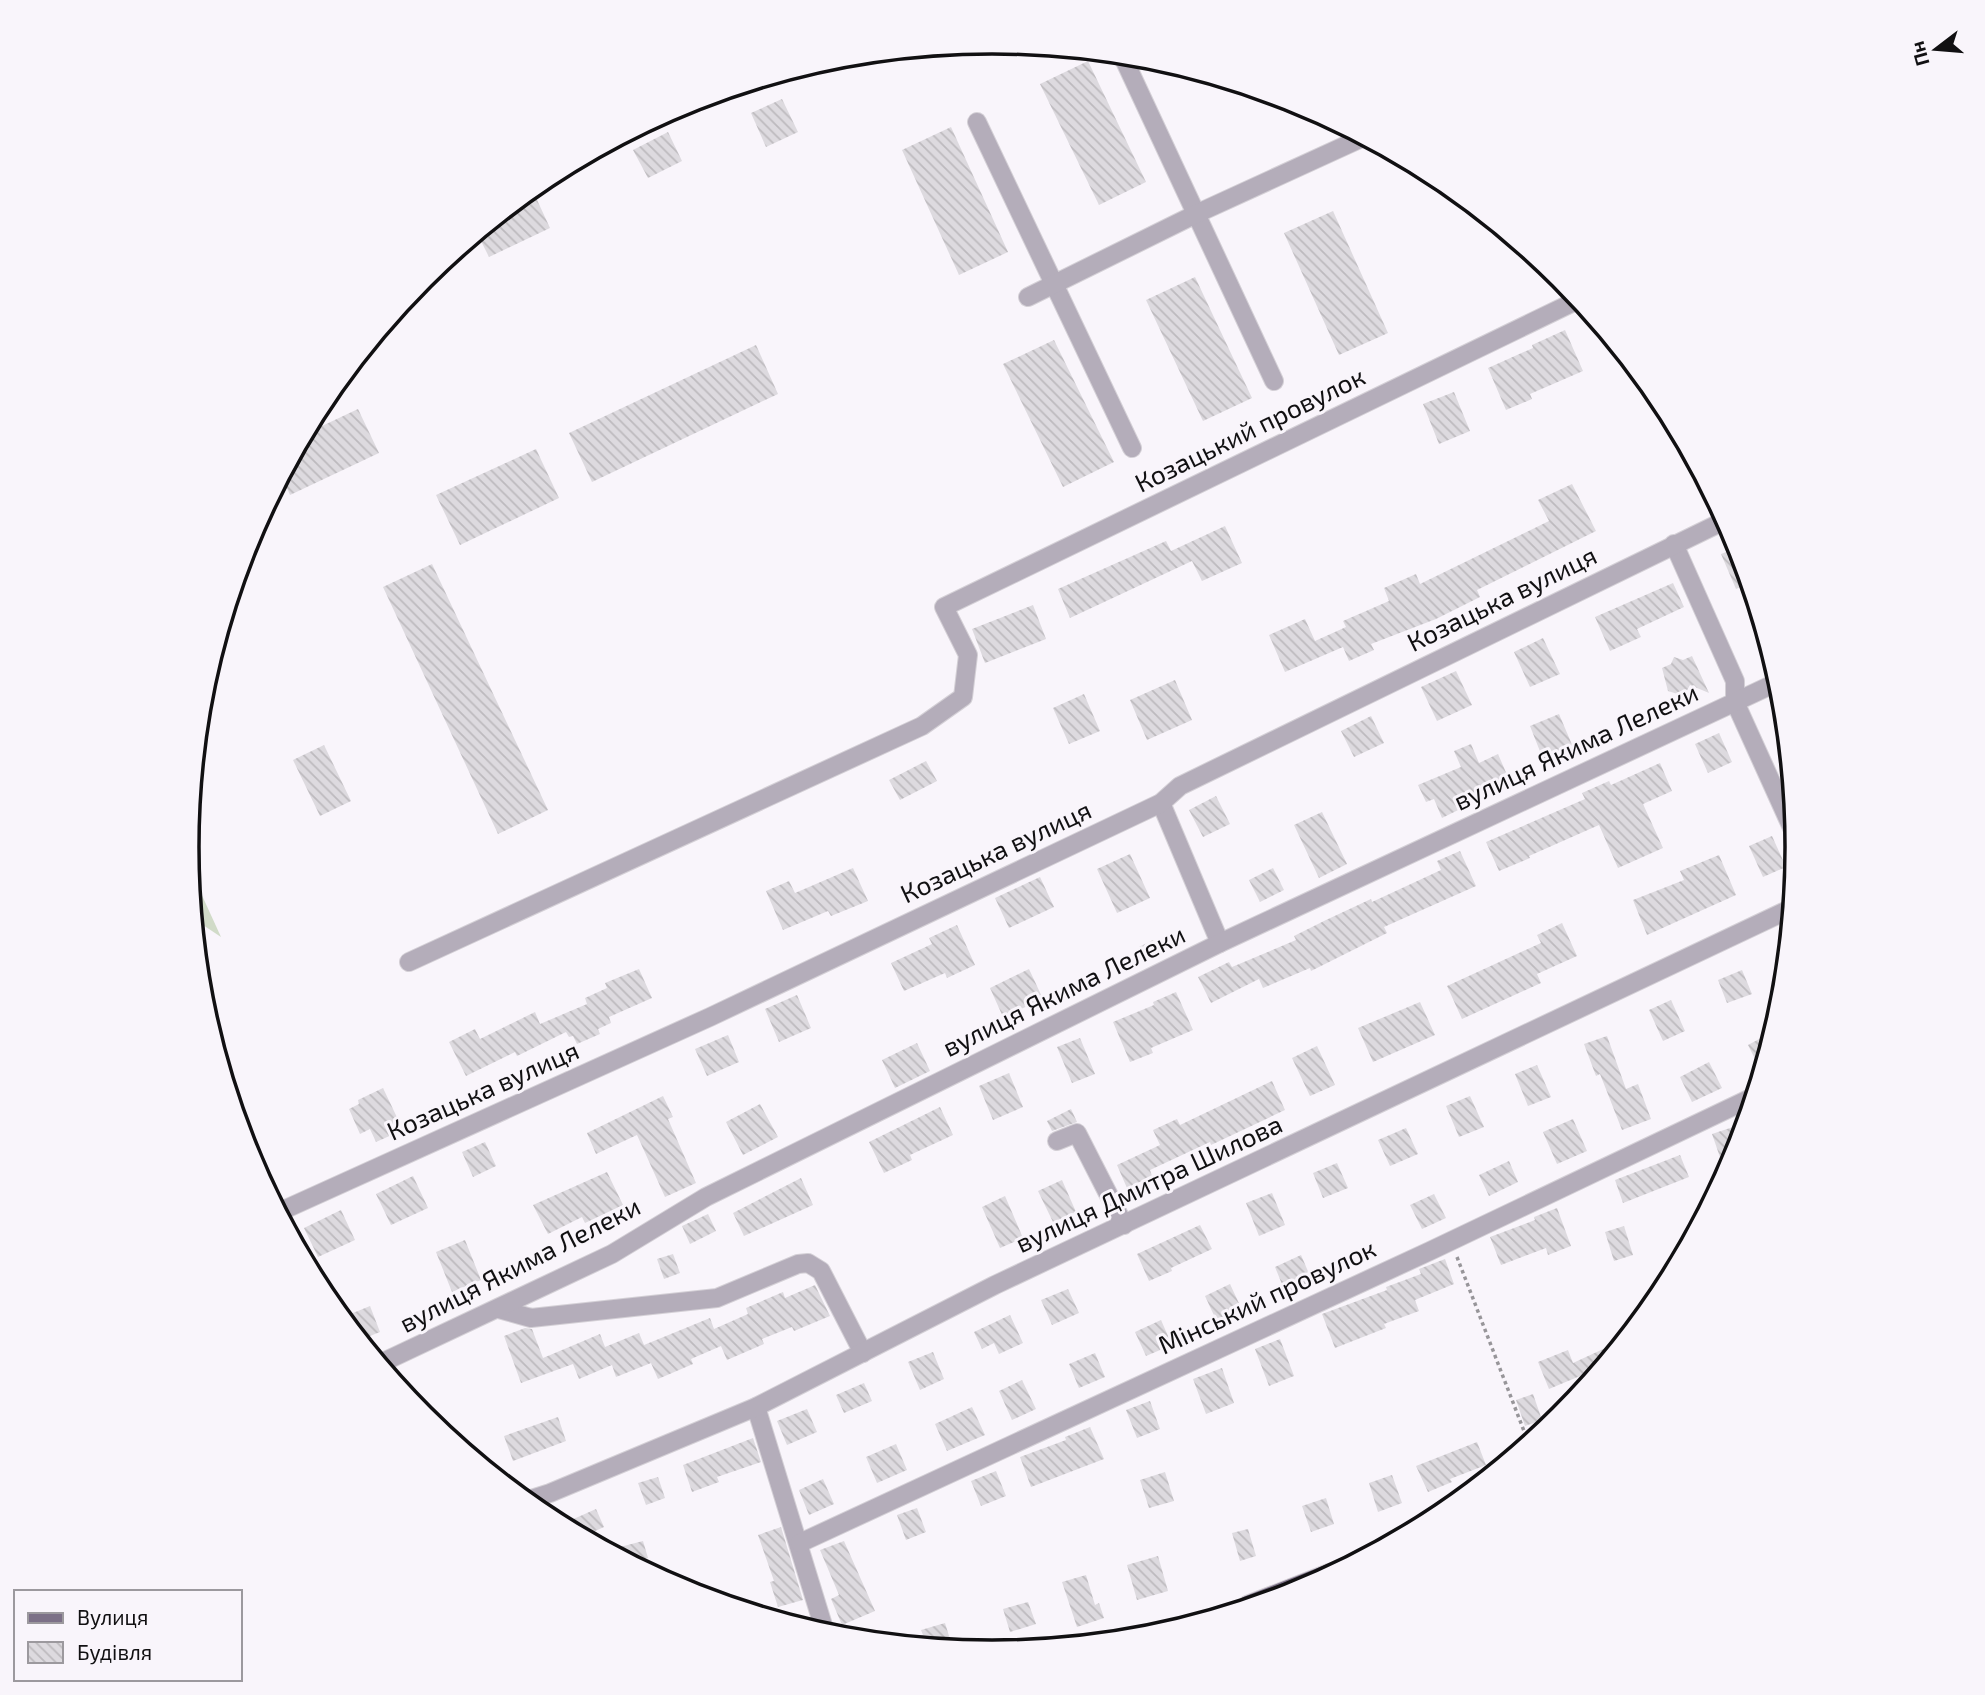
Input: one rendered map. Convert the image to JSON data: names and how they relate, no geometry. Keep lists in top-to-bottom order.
{
  "streets": {
    "street": [
      "Козацький провулок",
      "Козацька вулиця",
      "вулиця Якима Лелеки",
      "вулиця Дмитра Шилова",
      "Мінський провулок"
    ]
  },
  "legend": ["Вулиця", "Будівля"],
  "north": "left"
}
